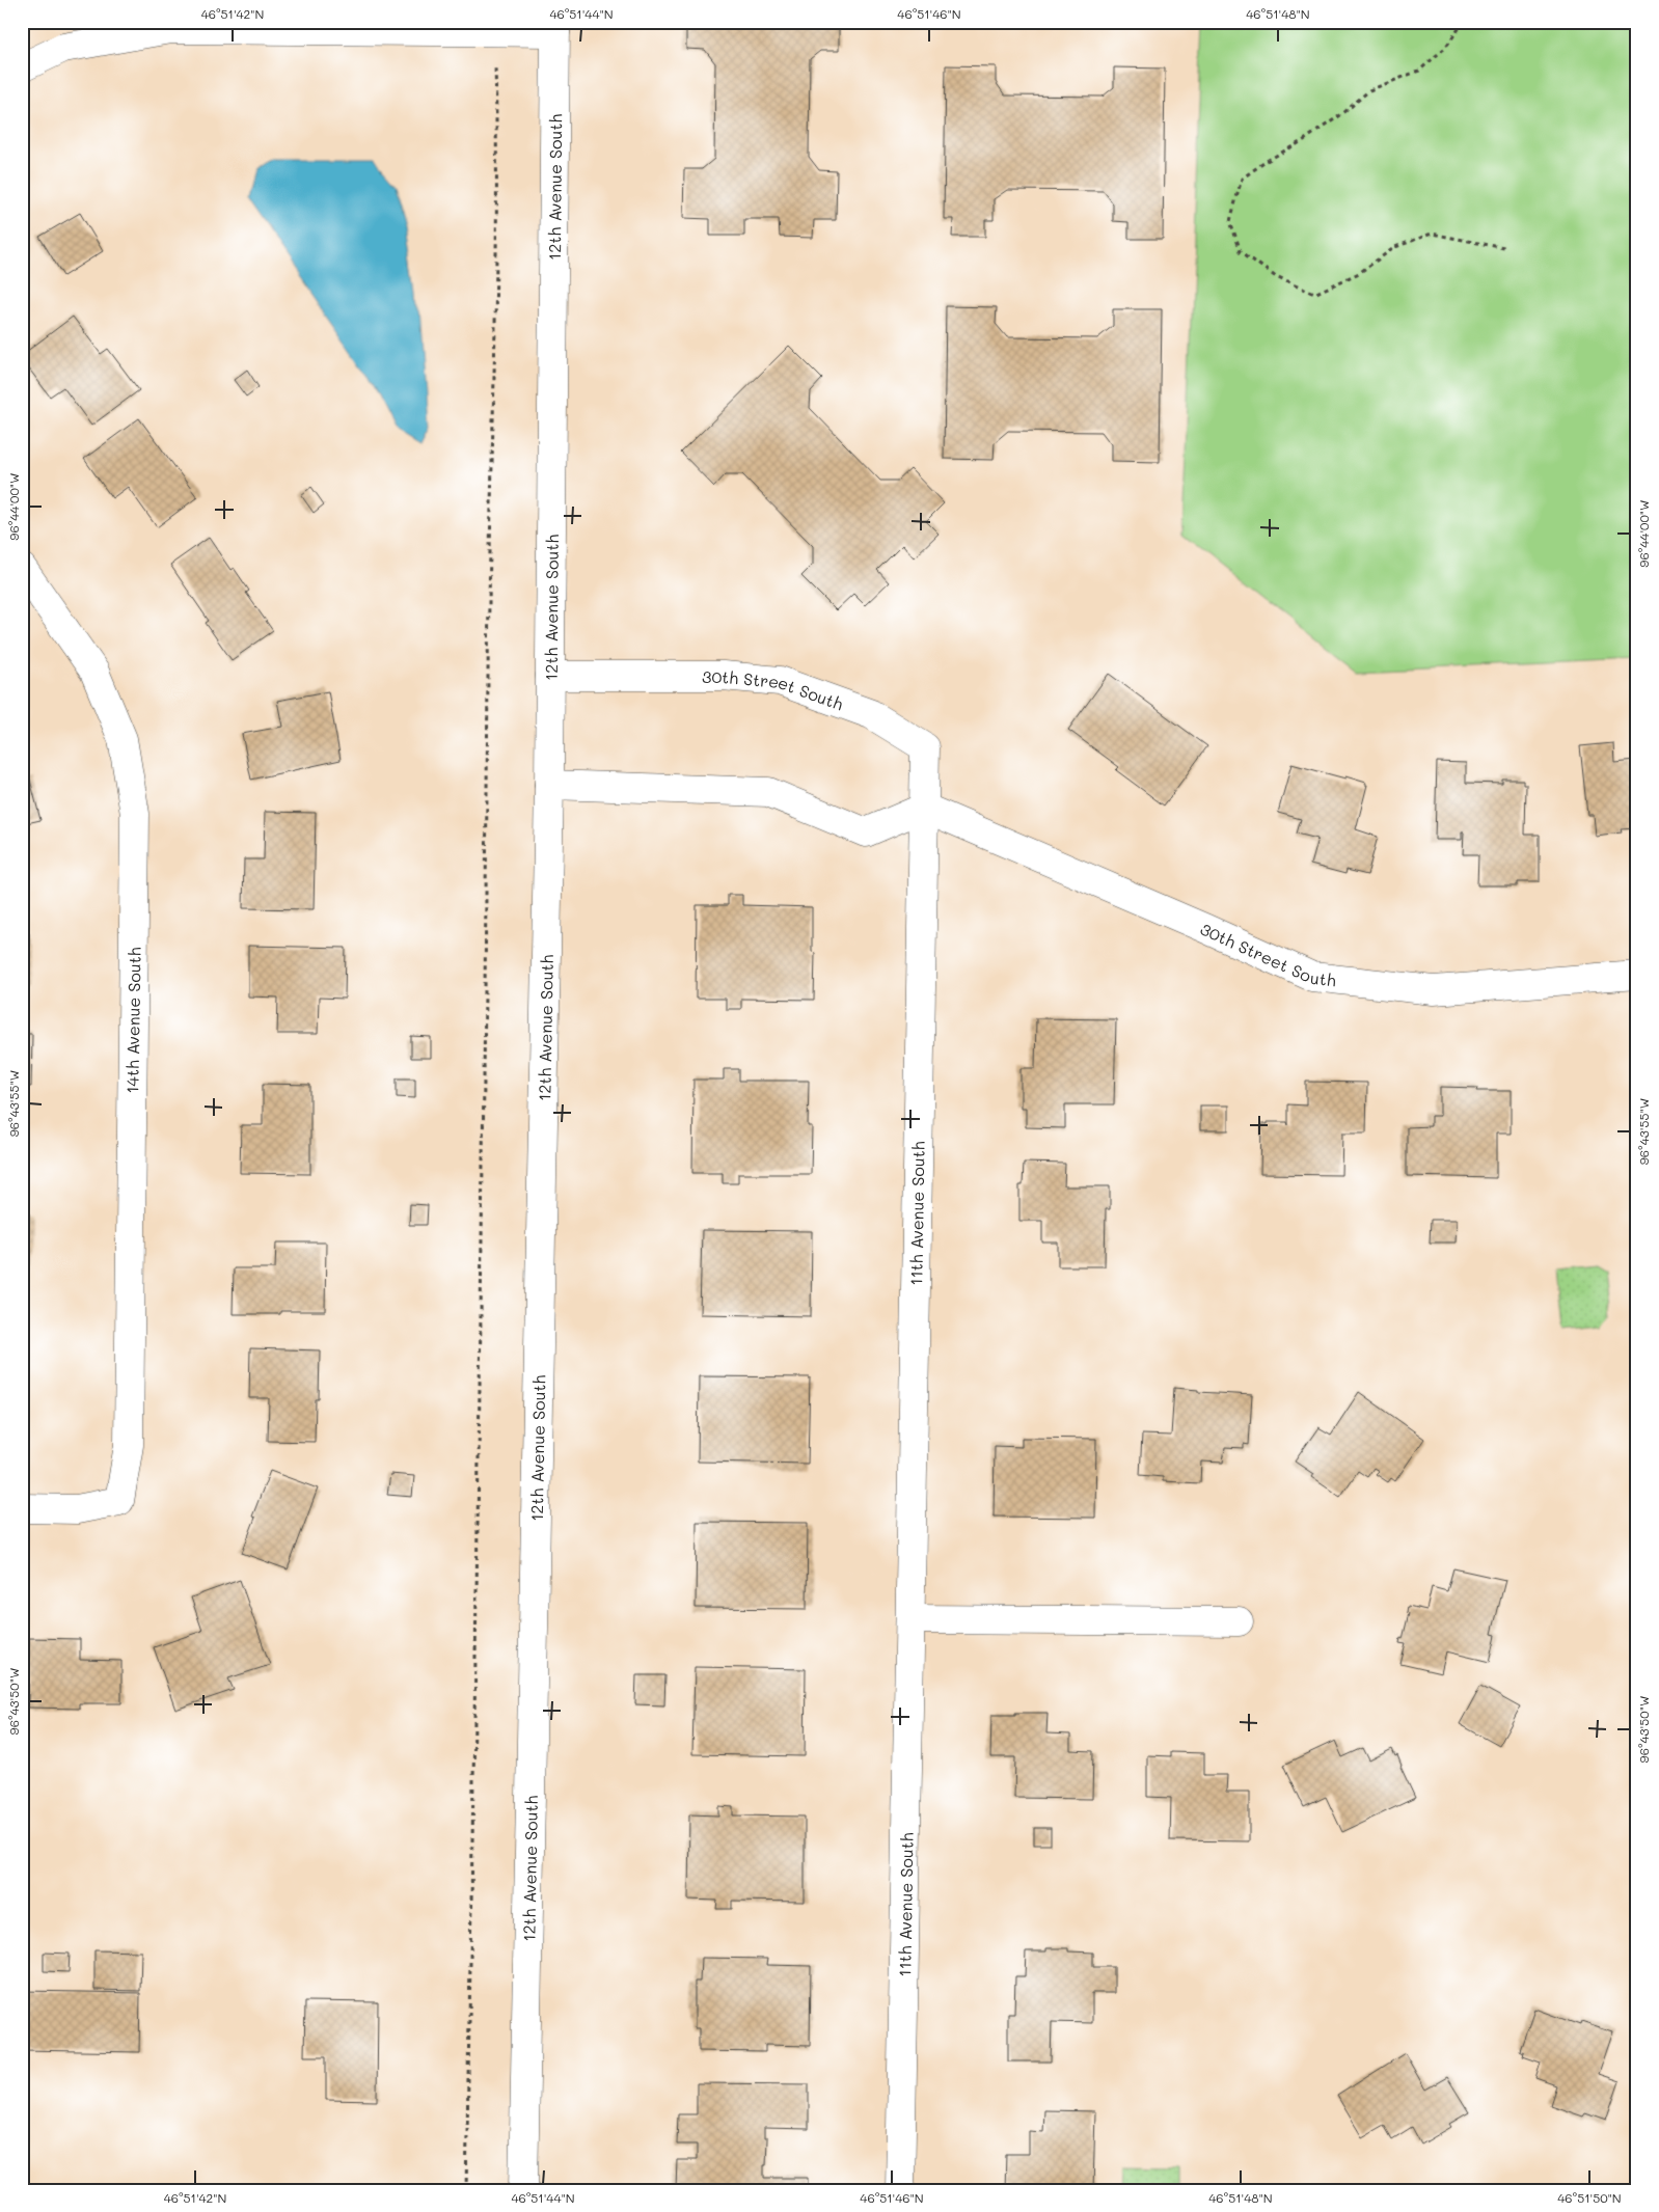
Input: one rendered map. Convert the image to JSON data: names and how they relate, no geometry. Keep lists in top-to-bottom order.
{
  "streets": {
    "street": [
      "12th Avenue South",
      "30th Street South",
      "14th Avenue South",
      "11th Avenue South"
    ]
  },
  "crossings": [
    ["12th Avenue South", "30th Street South"],
    ["30th Street South", "11th Avenue South"]
  ],
  "coordinates": [
    "46°51'42\"N",
    "46°51'44\"N",
    "46°51'46\"N",
    "46°51'48\"N",
    "96°44'00\"W",
    "96°43'55\"W",
    "96°43'50\"W",
    "46°51'50\"N"
  ]
}
